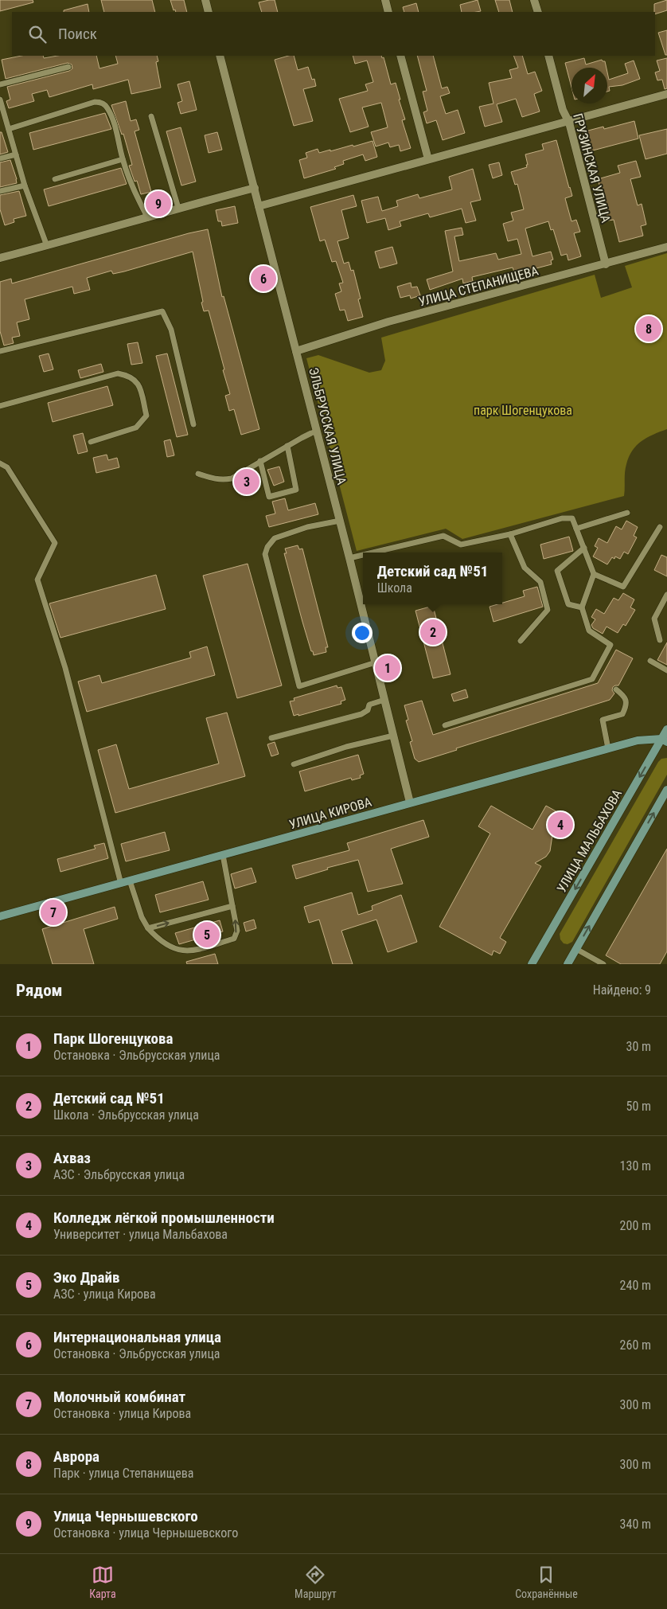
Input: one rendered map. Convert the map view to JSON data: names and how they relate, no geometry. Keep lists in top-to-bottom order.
{
  "streets": {
    "main road": ["УЛИЦА КИРОВА", "УЛИЦА МАЛЬБАХОВА"],
    "street": ["ГРУЗИНСКАЯ УЛИЦА", "УЛИЦА СТЕПАНИЩЕВА", "ЭЛЬБРУССКАЯ УЛИЦА"]
  },
  "crossings": [
    ["ГРУЗИНСКАЯ УЛИЦА", "УЛИЦА СТЕПАНИЩЕВА"],
    ["УЛИЦА СТЕПАНИЩЕВА", "ЭЛЬБРУССКАЯ УЛИЦА"],
    ["ЭЛЬБРУССКАЯ УЛИЦА", "УЛИЦА КИРОВА"],
    ["УЛИЦА КИРОВА", "УЛИЦА МАЛЬБАХОВА"]
  ],
  "parks": ["парк Шогенцукова"],
  "north": "top right",
  "page": {
    "search": "Поиск",
    "pins": [
      "9",
      "6",
      "8",
      "3",
      "2",
      "1",
      "4",
      "7",
      "5"
    ],
    "popup": ["Детский сад №51", "Школа"],
    "heading": ["Рядом", "Найдено: 9"],
    "list": [
      {
        "mark": "1",
        "name": "Парк Шогенцукова",
        "note": "Остановка · Эльбрусская улица",
        "value": "30 m"
      },
      {
        "mark": "2",
        "name": "Детский сад №51",
        "note": "Школа · Эльбрусская улица",
        "value": "50 m"
      },
      {
        "mark": "3",
        "name": "Ахваз",
        "note": "АЗС · Эльбрусская улица",
        "value": "130 m"
      },
      {
        "mark": "4",
        "name": "Колледж лёгкой промышленности",
        "note": "Университет · улица Мальбахова",
        "value": "200 m"
      },
      {
        "mark": "5",
        "name": "Эко Драйв",
        "note": "АЗС · улица Кирова",
        "value": "240 m"
      },
      {
        "mark": "6",
        "name": "Интернациональная улица",
        "note": "Остановка · Эльбрусская улица",
        "value": "260 m"
      },
      {
        "mark": "7",
        "name": "Молочный комбинат",
        "note": "Остановка · улица Кирова",
        "value": "300 m"
      },
      {
        "mark": "8",
        "name": "Аврора",
        "note": "Парк · улица Степанищева",
        "value": "300 m"
      },
      {
        "mark": "9",
        "name": "Улица Чернышевского",
        "note": "Остановка · улица Чернышевского",
        "value": "340 m"
      }
    ],
    "nav": ["Карта", "Маршрут", "Сохранённые"]
  }
}
